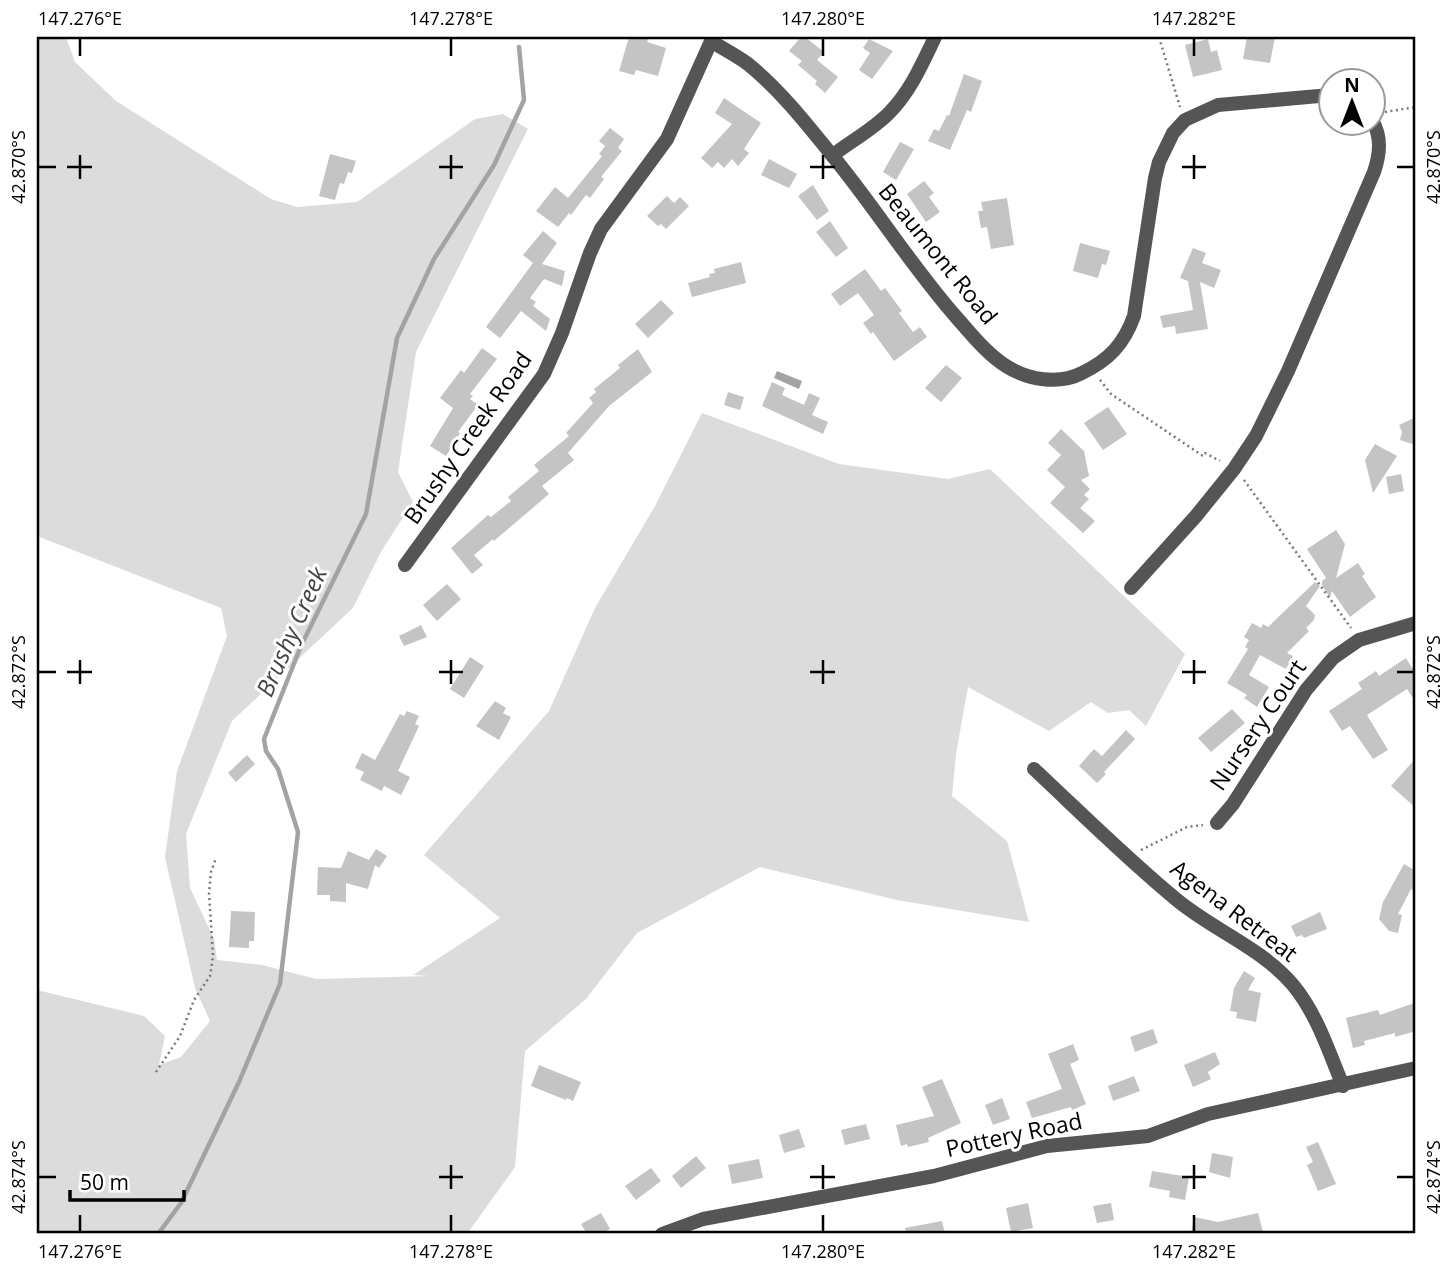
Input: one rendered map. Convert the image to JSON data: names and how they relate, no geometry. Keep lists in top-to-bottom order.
{
  "streets": {
    "street": [
      "Beaumont Road",
      "Brushy Creek Road",
      "Nursery Court",
      "Agena Retreat",
      "Pottery Road"
    ]
  },
  "crossings": [
    ["Beaumont Road", "Brushy Creek Road"],
    ["Agena Retreat", "Pottery Road"]
  ],
  "water": ["Brushy Creek"],
  "scale_bar": "50 m",
  "north": "top",
  "coordinates": [
    "147.276°E",
    "147.278°E",
    "147.280°E",
    "147.282°E",
    "42.870°S",
    "42.872°S",
    "42.874°S"
  ]
}
